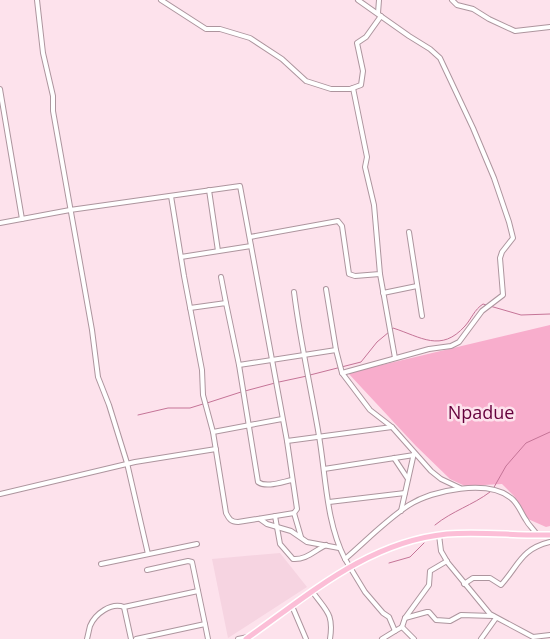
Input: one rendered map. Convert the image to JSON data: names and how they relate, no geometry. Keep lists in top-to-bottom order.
{
  "parks": ["Npadue"]
}
